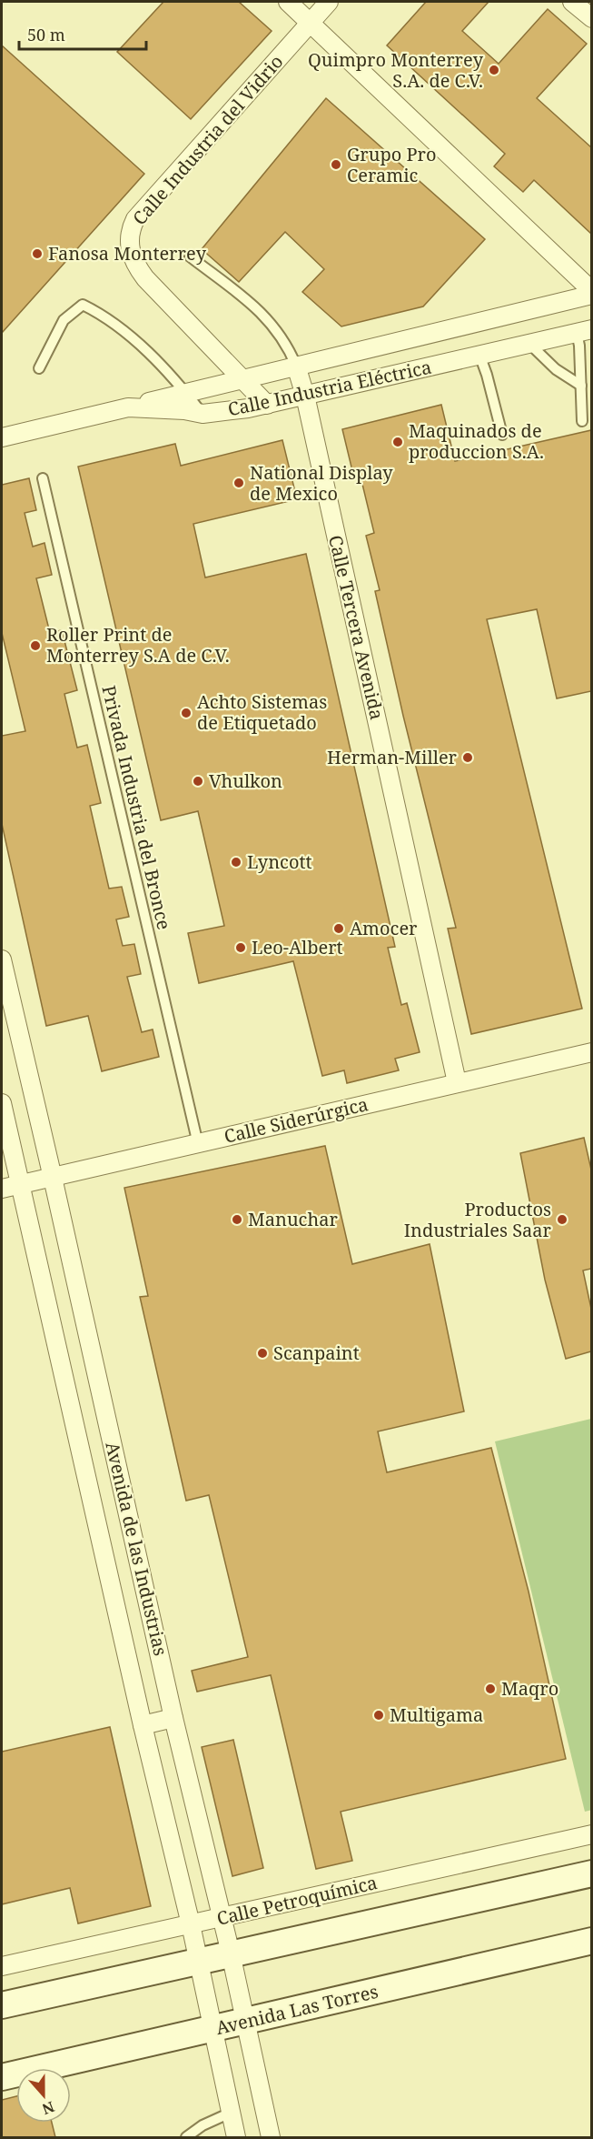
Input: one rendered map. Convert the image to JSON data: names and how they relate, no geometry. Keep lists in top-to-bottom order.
{
  "streets": {
    "main road": ["Avenida Las Torres"],
    "street": [
      "Calle Industria del Vidrio",
      "Calle Industria Eléctrica",
      "Calle Tercera Avenida",
      "Calle Siderúrgica",
      "Avenida de las Industrias",
      "Calle Petroquímica"
    ],
    "lane": ["Privada Industria del Bronce"]
  },
  "crossings": [
    ["Calle Industria del Vidrio", "Calle Industria Eléctrica"],
    ["Calle Industria Eléctrica", "Calle Tercera Avenida"],
    ["Calle Tercera Avenida", "Calle Siderúrgica"],
    ["Privada Industria del Bronce", "Calle Siderúrgica"],
    ["Calle Siderúrgica", "Avenida de las Industrias"],
    ["Avenida de las Industrias", "Calle Petroquímica"],
    ["Avenida de las Industrias", "Avenida Las Torres"]
  ],
  "places": [
    "Quimpro Monterrey S.A. de C.V.",
    "Grupo Pro Ceramic",
    "Fanosa Monterrey",
    "Maquinados de produccion S.A.",
    "National Display de Mexico",
    "Roller Print de Monterrey S.A de C.V.",
    "Achto Sistemas de Etiquetado",
    "Herman-Miller",
    "Vhulkon",
    "Lyncott",
    "Amocer",
    "Leo-Albert",
    "Manuchar",
    "Productos Industriales Saar",
    "Scanpaint",
    "Maqro",
    "Multigama"
  ],
  "scale_bar": "50 m",
  "north": "bottom"
}
